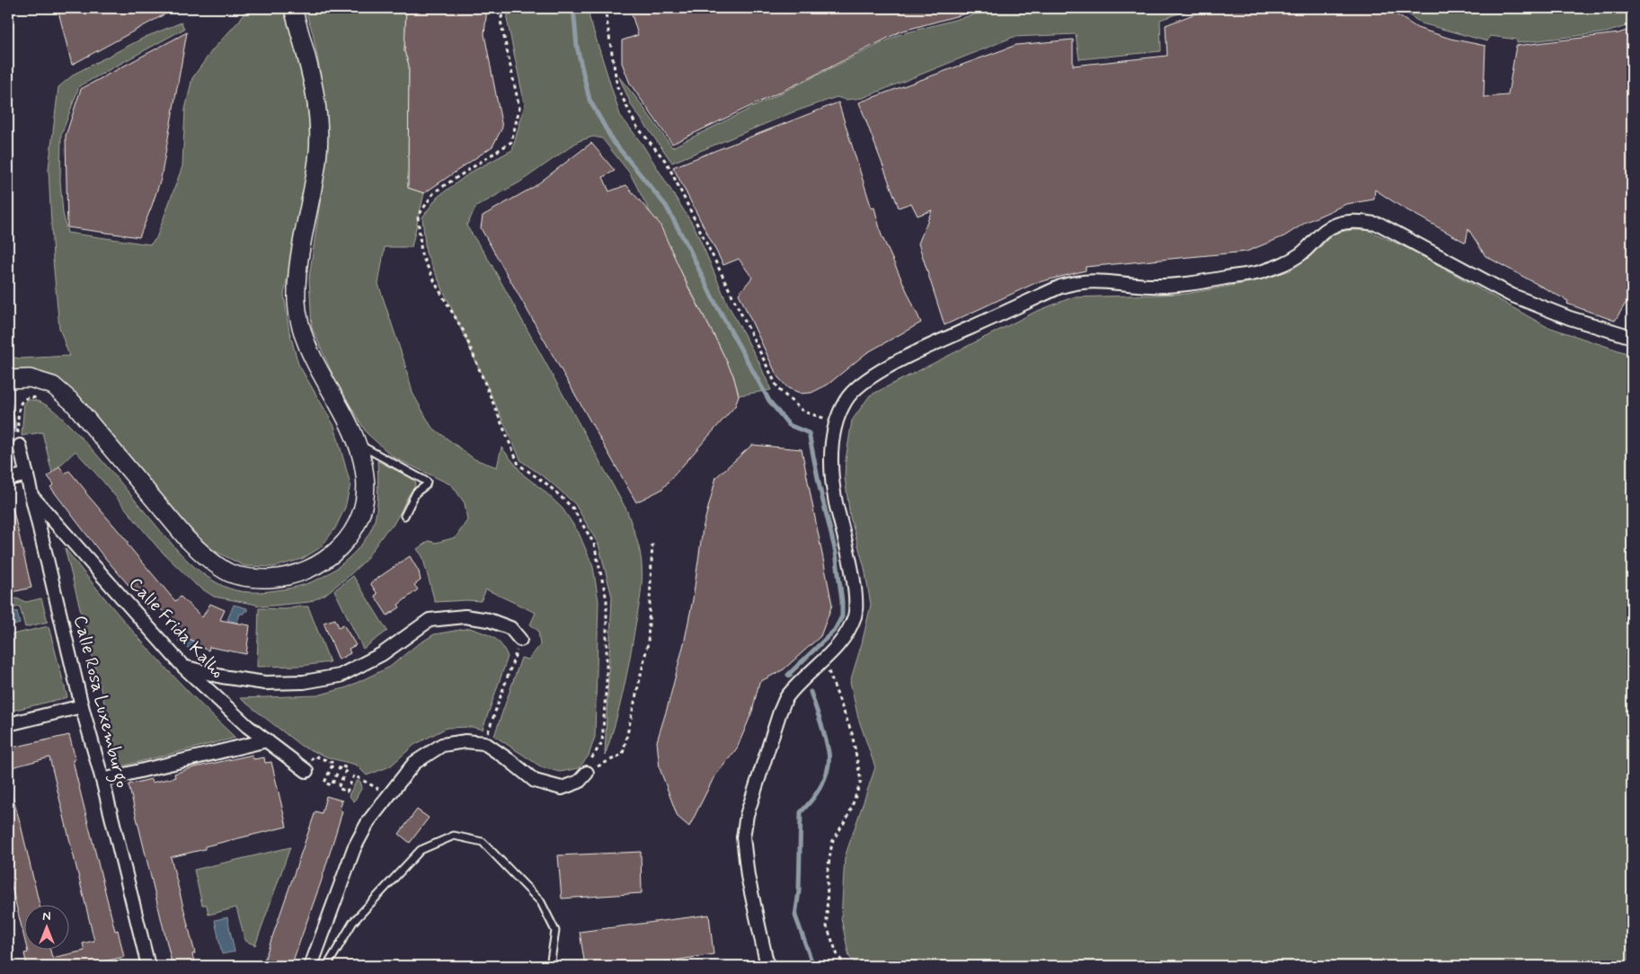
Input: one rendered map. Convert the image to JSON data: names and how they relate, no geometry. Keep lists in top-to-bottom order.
{
  "streets": {
    "street": ["Calle Frida Kalho", "Calle Rosa Luxemburgo"]
  },
  "crossings": [
    ["Calle Frida Kalho", "Calle Rosa Luxemburgo"]
  ],
  "north": "top"
}
